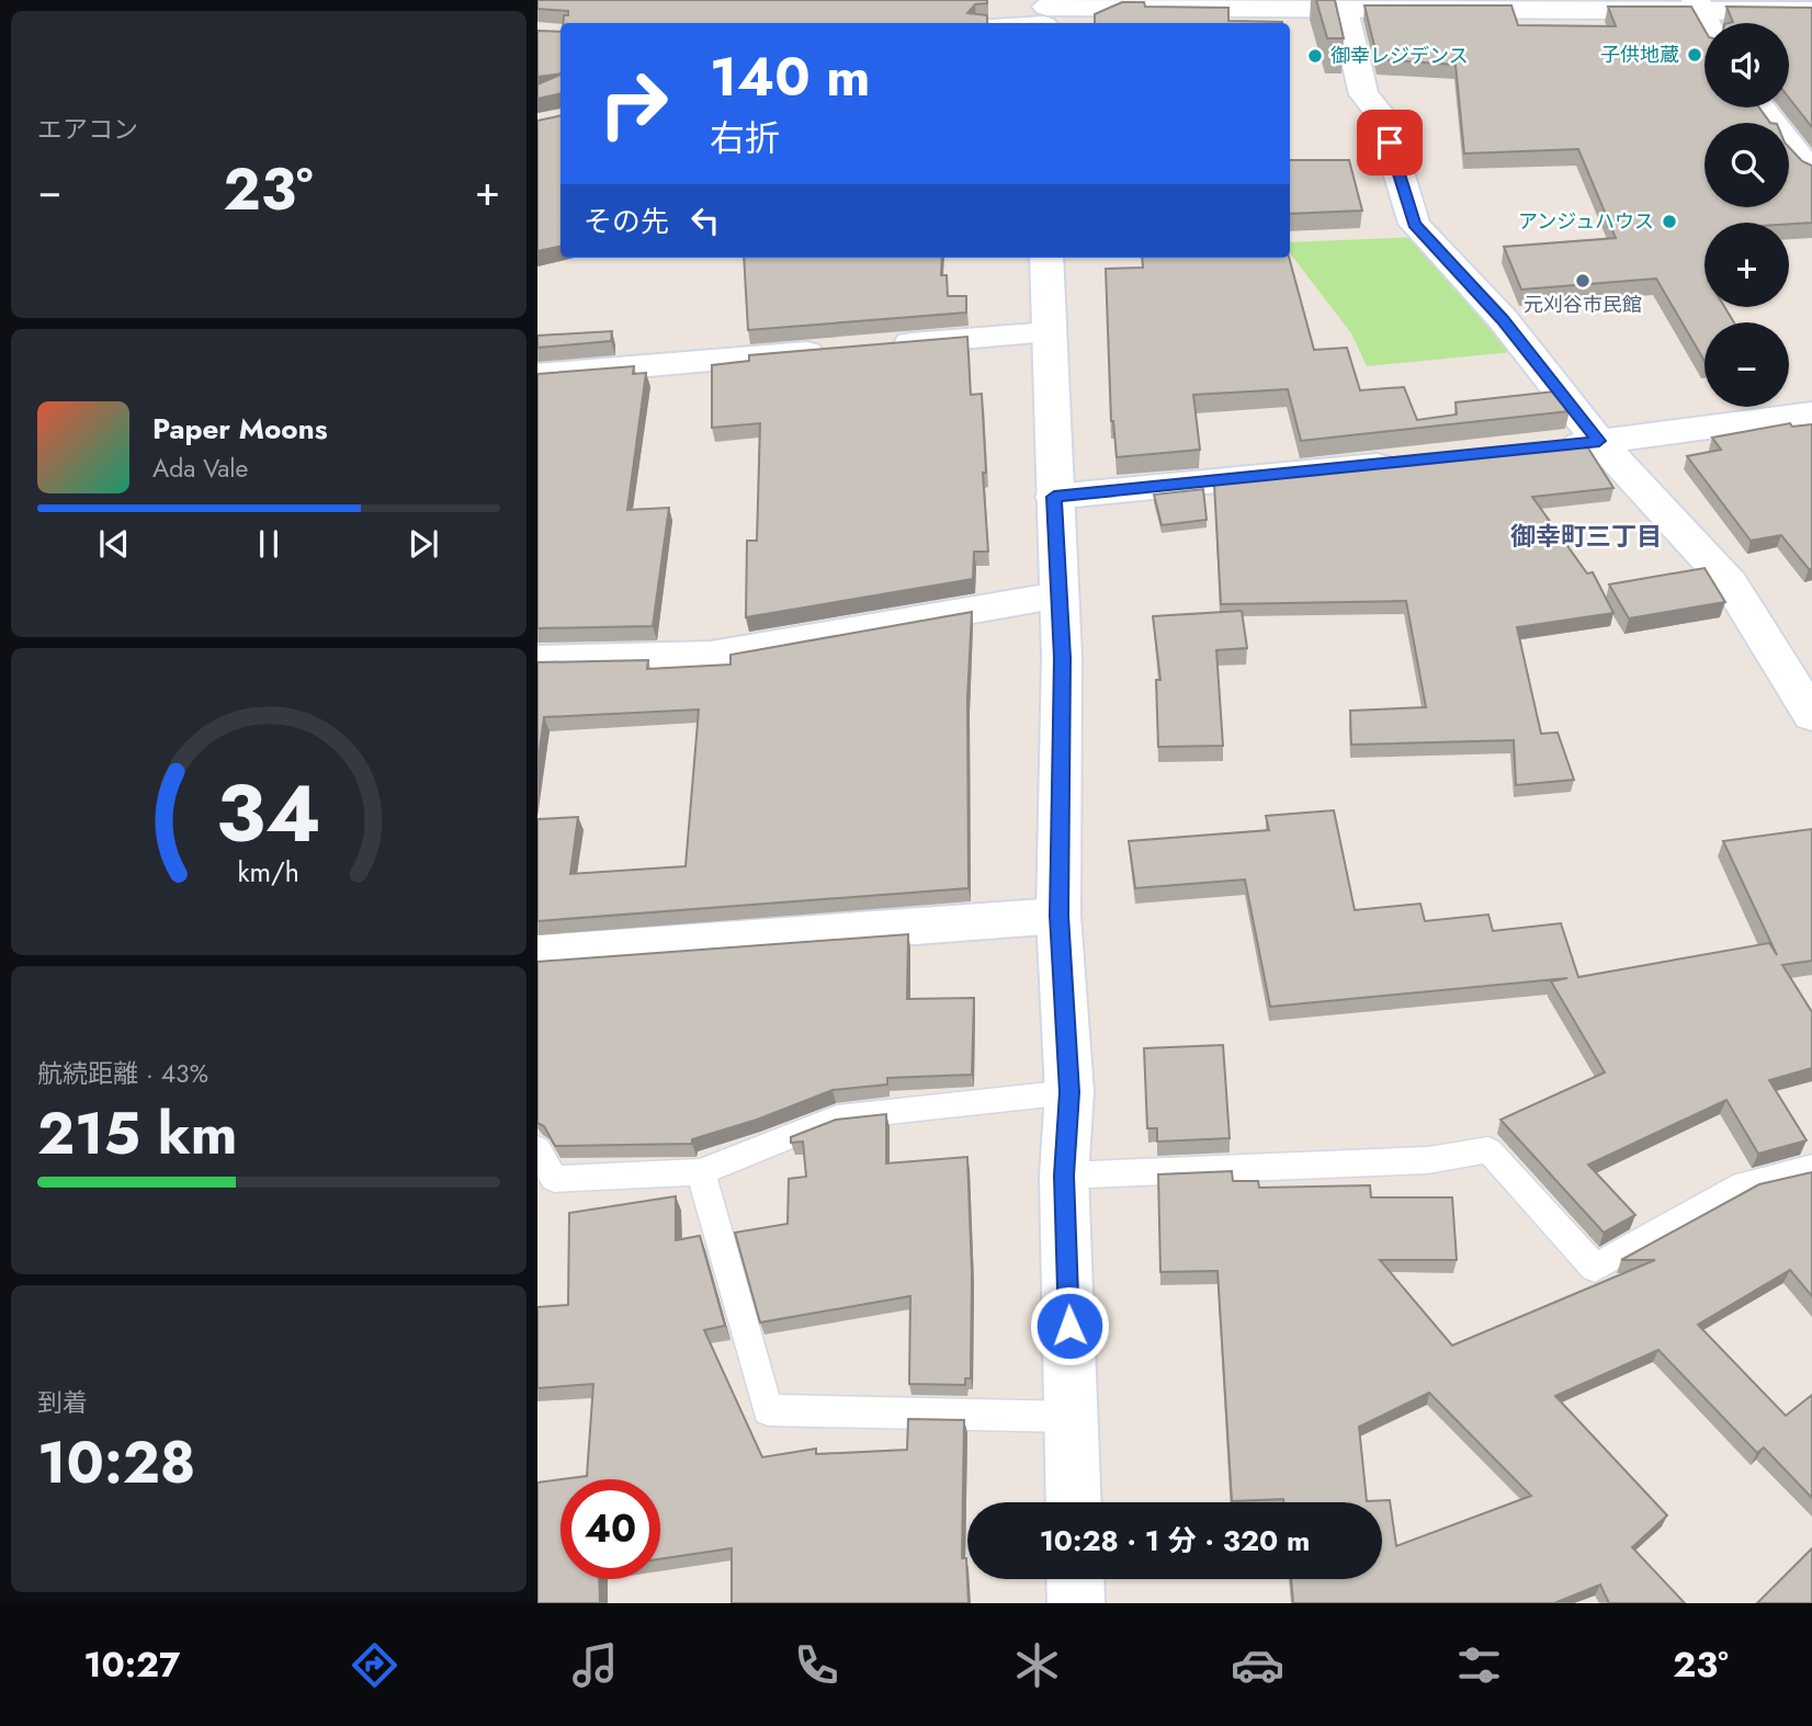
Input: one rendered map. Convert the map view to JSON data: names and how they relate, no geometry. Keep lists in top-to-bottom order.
{
  "districts": ["御幸町三丁目"],
  "places": [
    "子供地蔵",
    "御幸レジデンス",
    "アンジュハウス",
    "元刈谷市民館"
  ],
  "page": {
    "tile": [
      "エアコン",
      ["航続距離 · 43%", "215 km"],
      ["到着", "10:28"]
    ],
    "map_buttons": ["+", "−"],
    "turn": ["140 m", "右折"],
    "heat": ["−", "23°", "+"],
    "then": "その先",
    "song": ["Paper Moons", "Ada Vale"],
    "limit": "40",
    "trip": "10:28 · 1 分 · 320 m",
    "tabs": ["10:27", "23°"],
    "gauge": ["34", "km/h"]
  }
}
